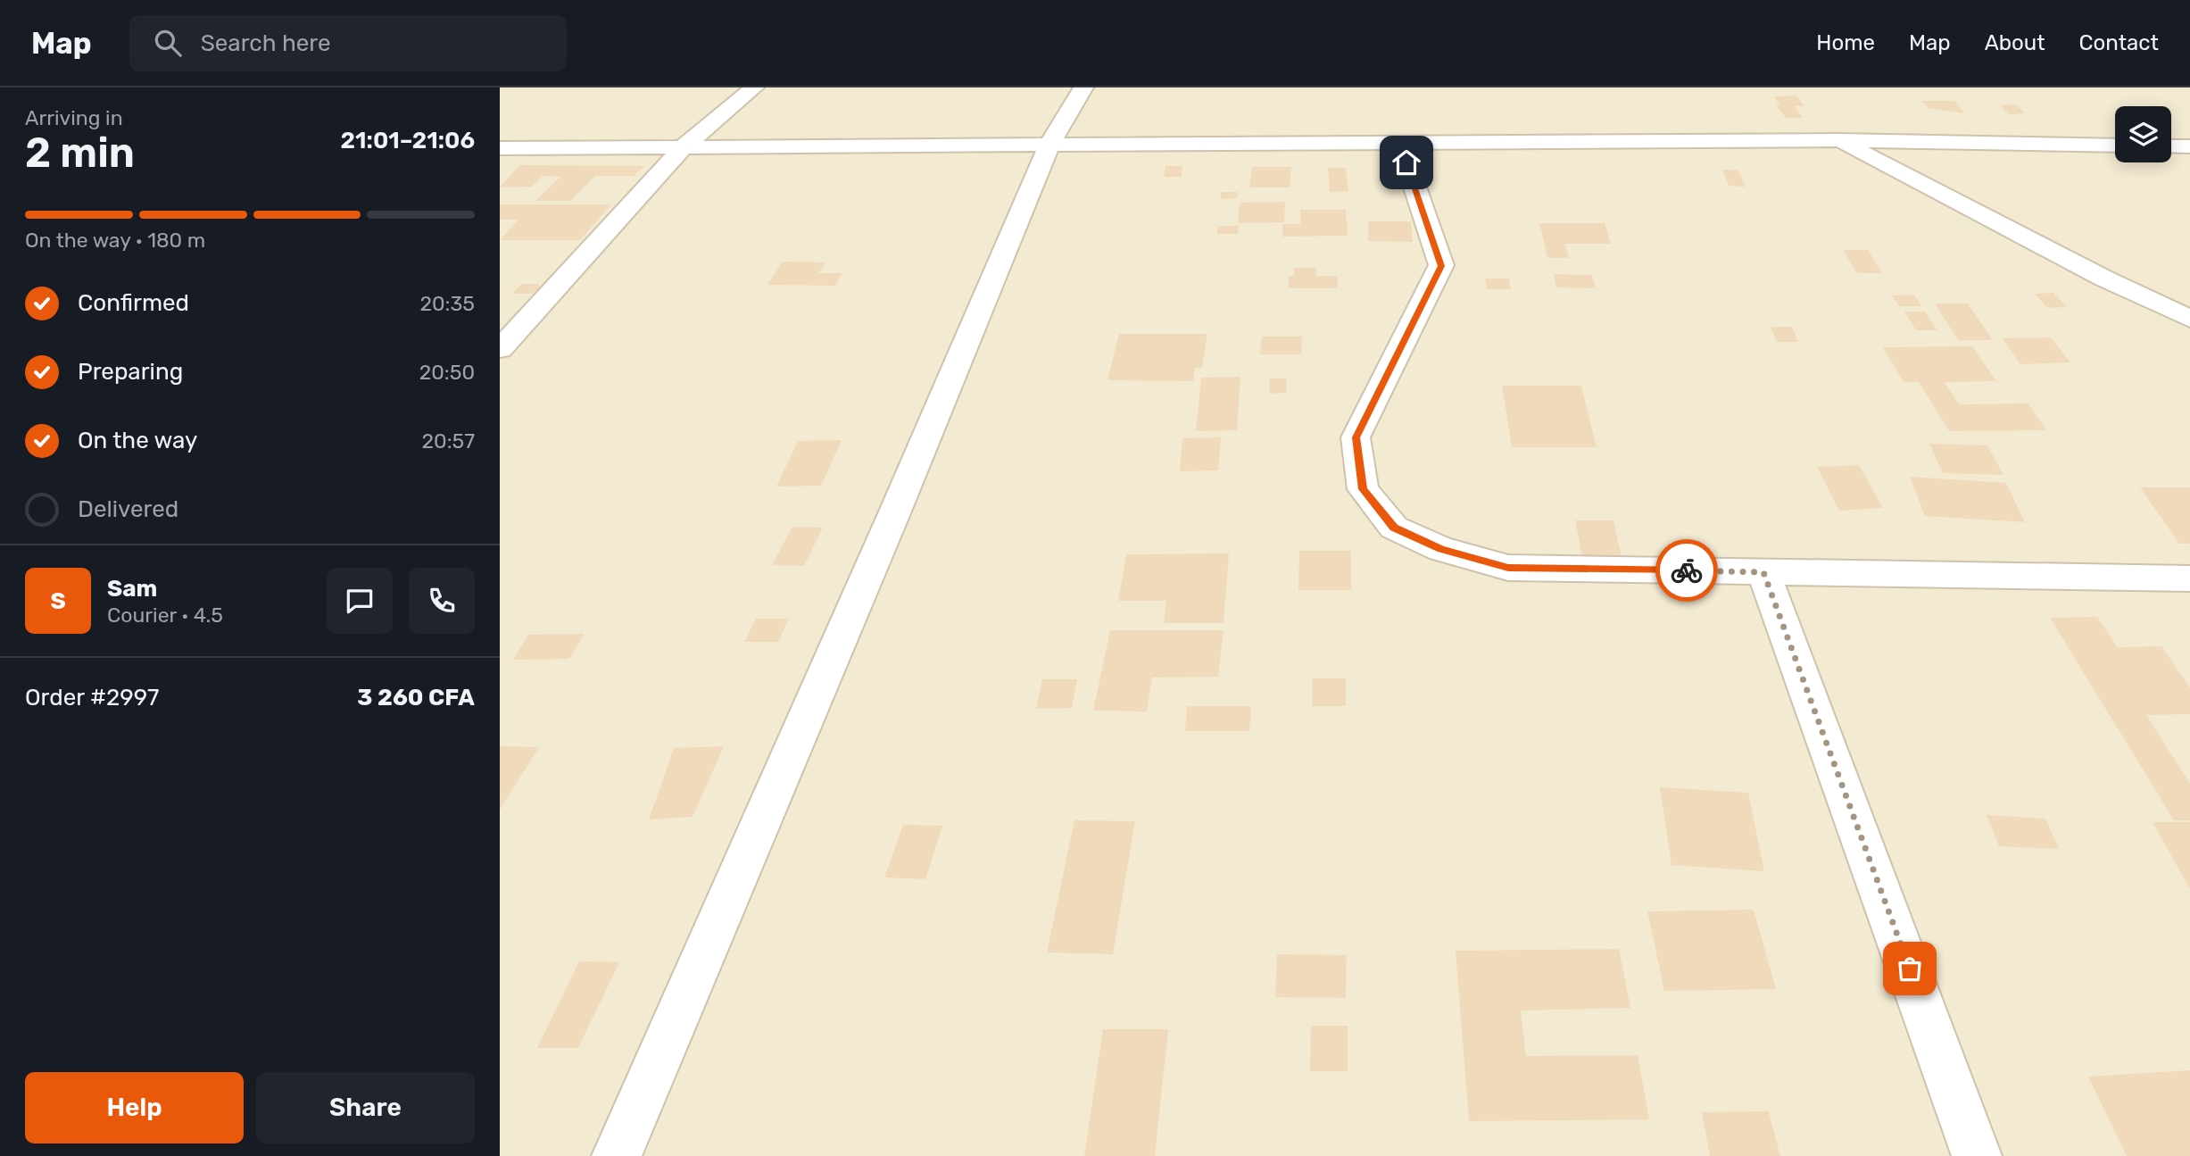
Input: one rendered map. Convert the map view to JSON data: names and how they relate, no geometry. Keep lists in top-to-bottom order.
{
  "page": {
    "header": "Map",
    "search": "Search here",
    "nav": [
      "Home",
      "Map",
      "About",
      "Contact"
    ],
    "heading": ["2 min", "Arriving in", "21:01–21:06"],
    "panel": [
      "Sam",
      "Courier · 4.5",
      "Order #2997",
      "3 260 CFA"
    ],
    "bar": "On the way · 180 m",
    "list": [
      ["Confirmed", "20:35"],
      ["Preparing", "20:50"],
      ["On the way", "20:57"],
      "Delivered"
    ],
    "round": "S",
    "buttons": ["Help", "Share"]
  }
}
